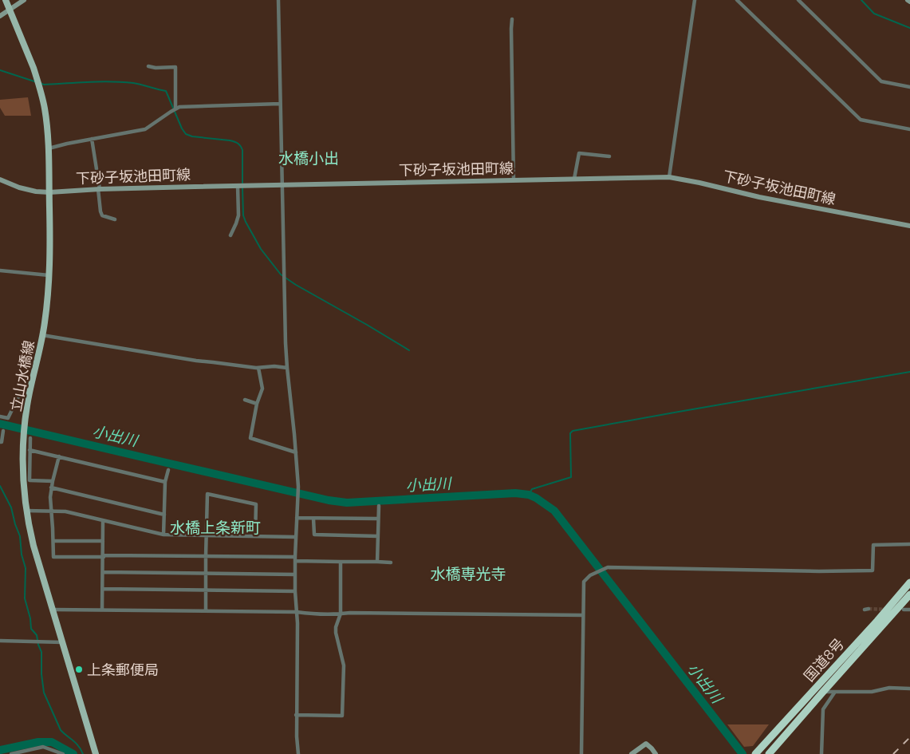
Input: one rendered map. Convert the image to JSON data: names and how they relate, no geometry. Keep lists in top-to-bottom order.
{
  "streets": {
    "highway": ["国道8号"],
    "main road": ["下砂子坂池田町線", "立山水橋線"]
  },
  "crossings": [
    ["下砂子坂池田町線", "立山水橋線"]
  ],
  "districts": ["水橋小出", "水橋上条新町", "水橋専光寺"],
  "water": ["小出川"],
  "places": ["上条郵便局"]
}
